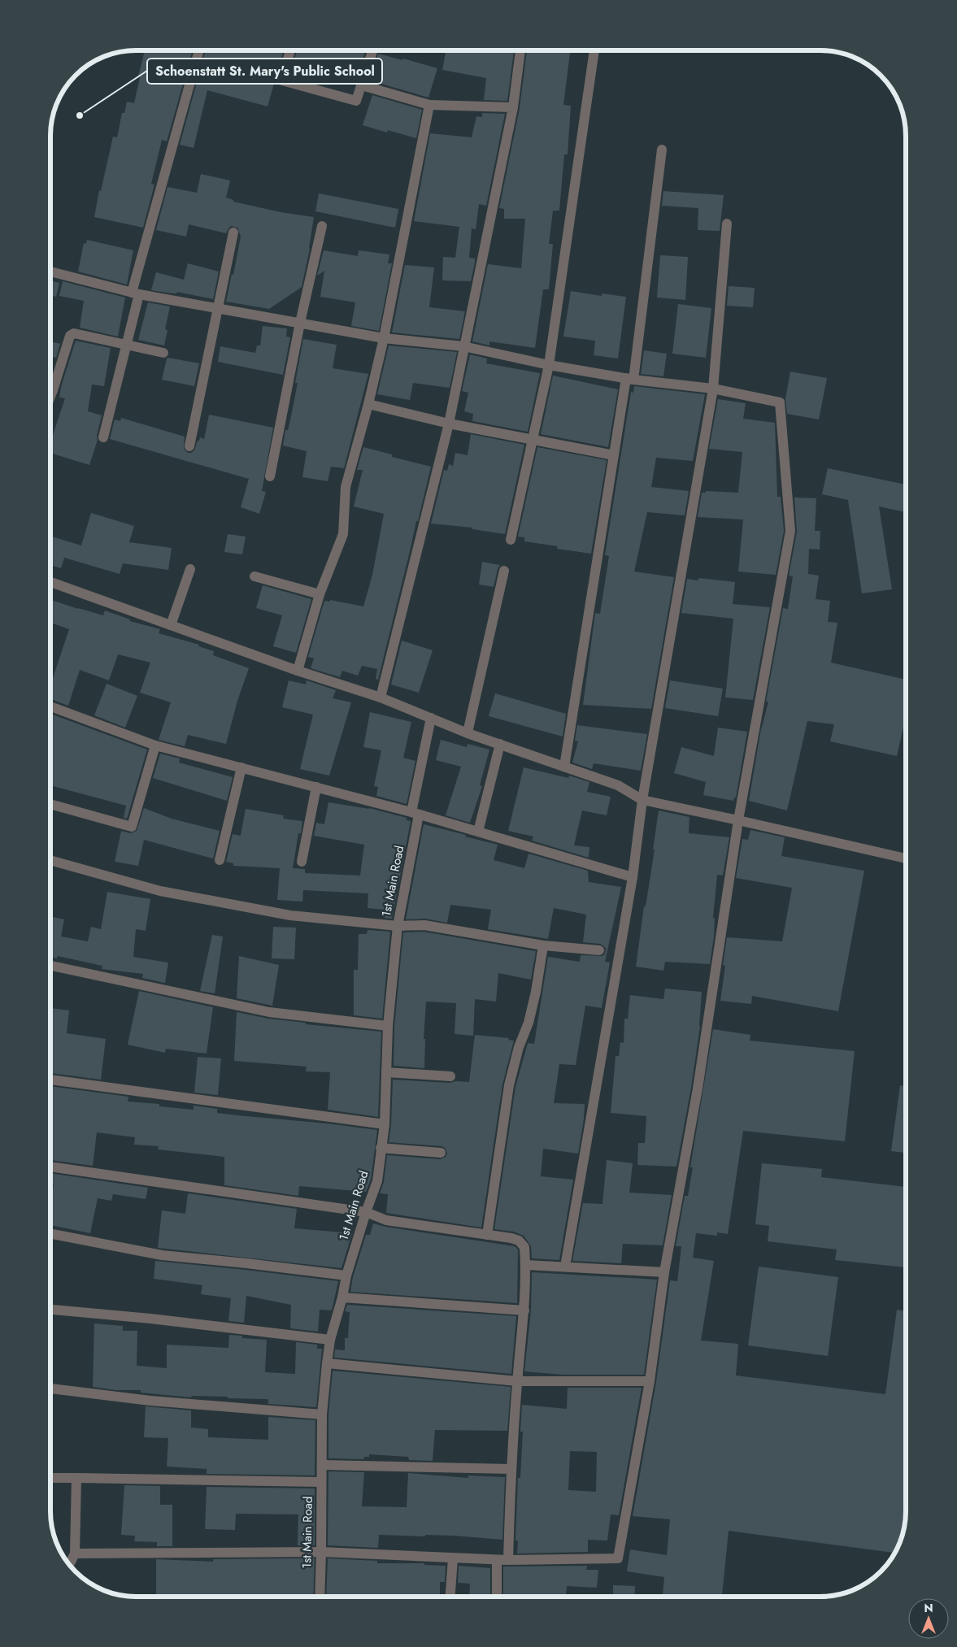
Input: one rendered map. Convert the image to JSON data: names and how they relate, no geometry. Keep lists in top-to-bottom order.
{
  "streets": {
    "street": ["1st Main Road"]
  },
  "places": ["Schoenstatt St. Mary's Public School"],
  "north": "top"
}
